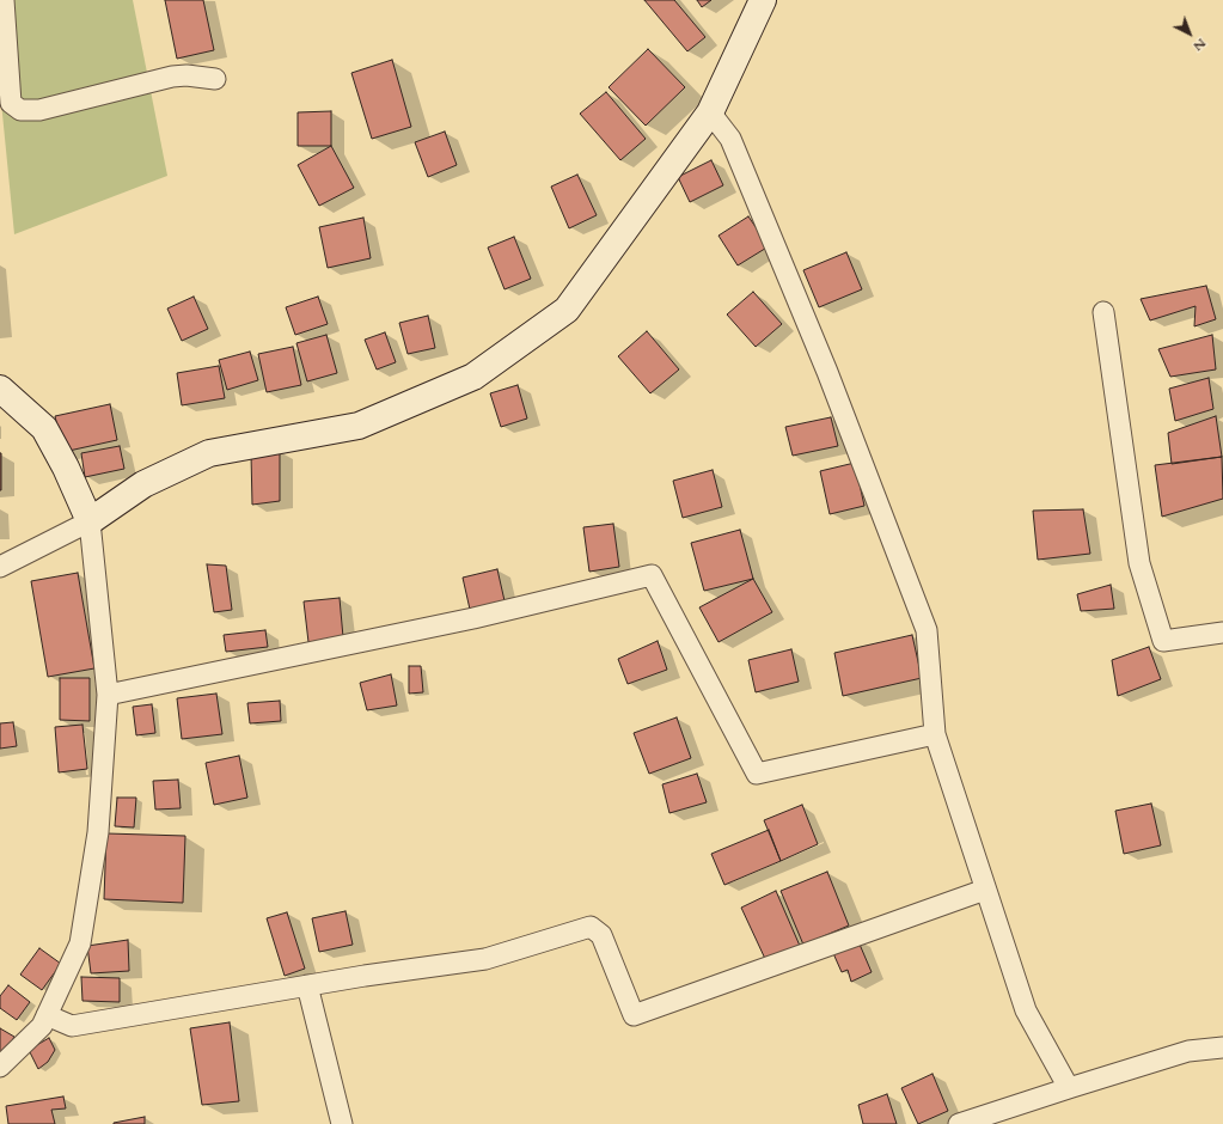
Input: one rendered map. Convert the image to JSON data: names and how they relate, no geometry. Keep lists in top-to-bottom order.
{
  "north": "bottom right"
}
